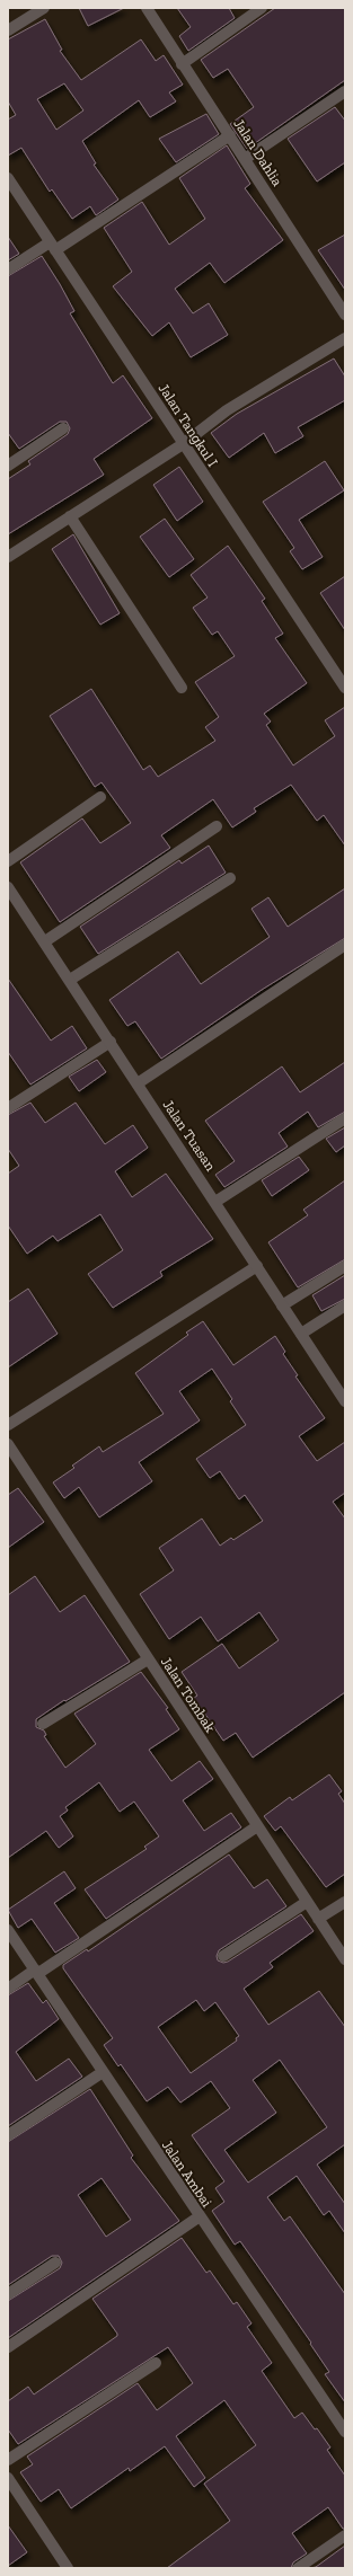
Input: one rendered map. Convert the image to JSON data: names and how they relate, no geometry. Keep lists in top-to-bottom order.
{
  "streets": {
    "street": [
      "Jalan Dahlia",
      "Jalan Tangkul I",
      "Jalan Tuasan",
      "Jalan Tombak",
      "Jalan Ambai"
    ]
  }
}
